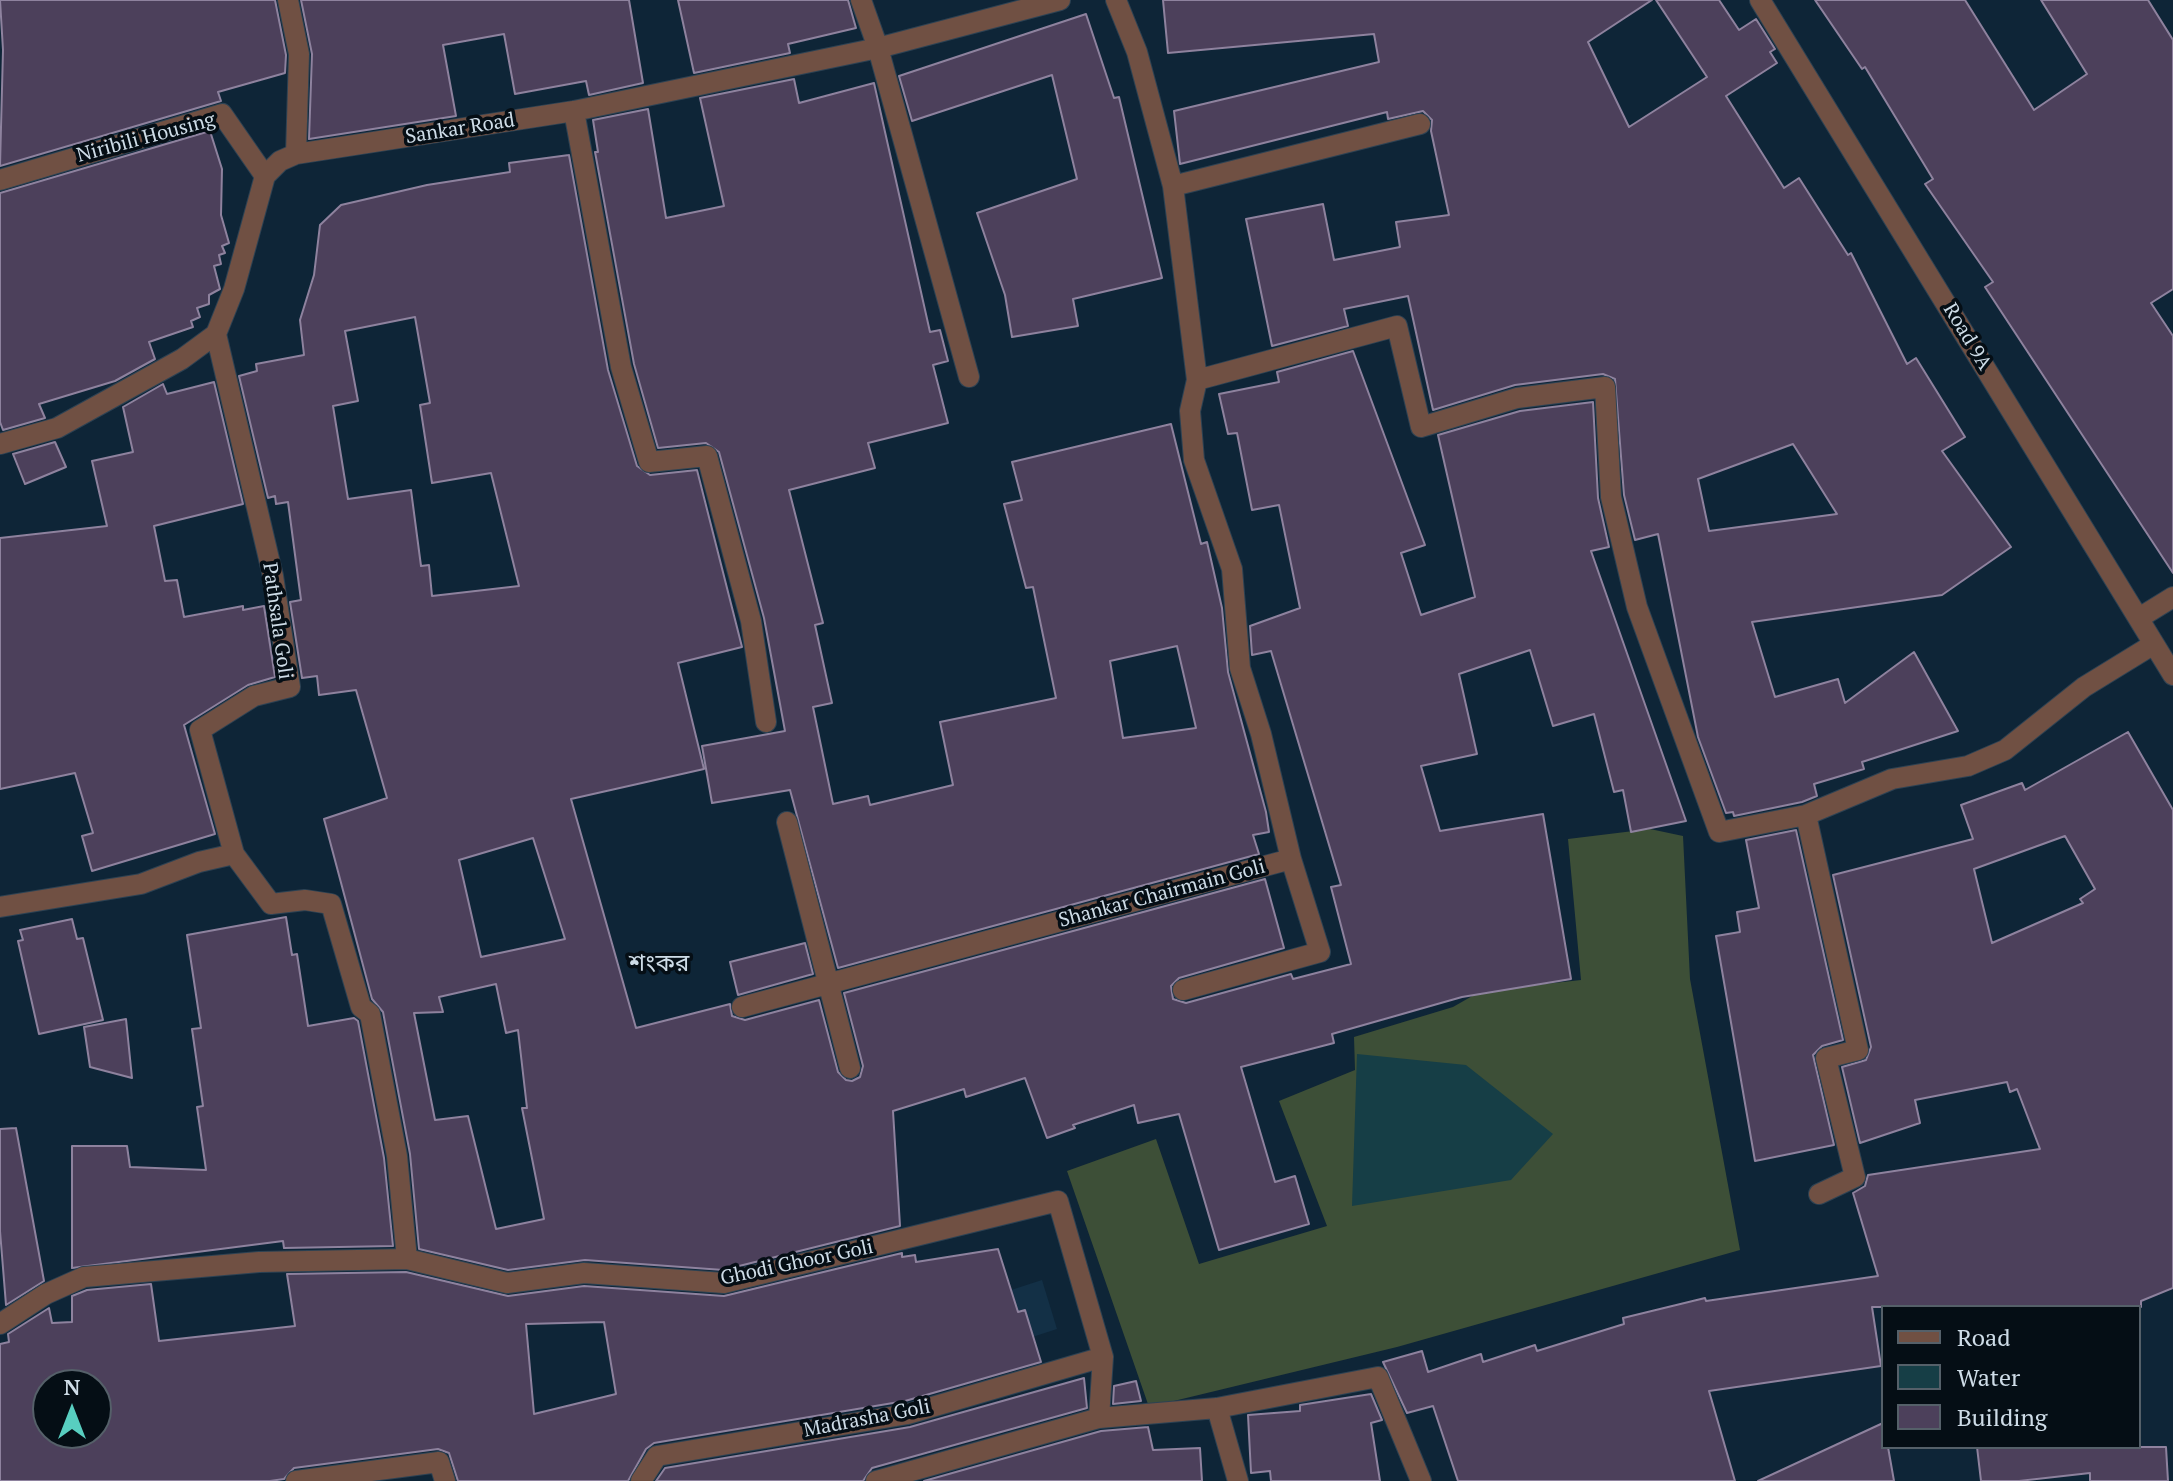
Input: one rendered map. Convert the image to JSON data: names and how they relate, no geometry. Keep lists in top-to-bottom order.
{
  "streets": {
    "street": [
      "Sankar Road",
      "Niribili Housing",
      "Road 9A",
      "Pathsala Goli",
      "Shankar Chairmain Goli",
      "Ghodi Ghoor Goli",
      "Madrasha Goli"
    ]
  },
  "crossings": [
    ["Sankar Road", "Niribili Housing"],
    ["Ghodi Ghoor Goli", "Madrasha Goli"]
  ],
  "districts": ["শংকর"],
  "legend": ["Road", "Water", "Building"],
  "north": "top"
}
